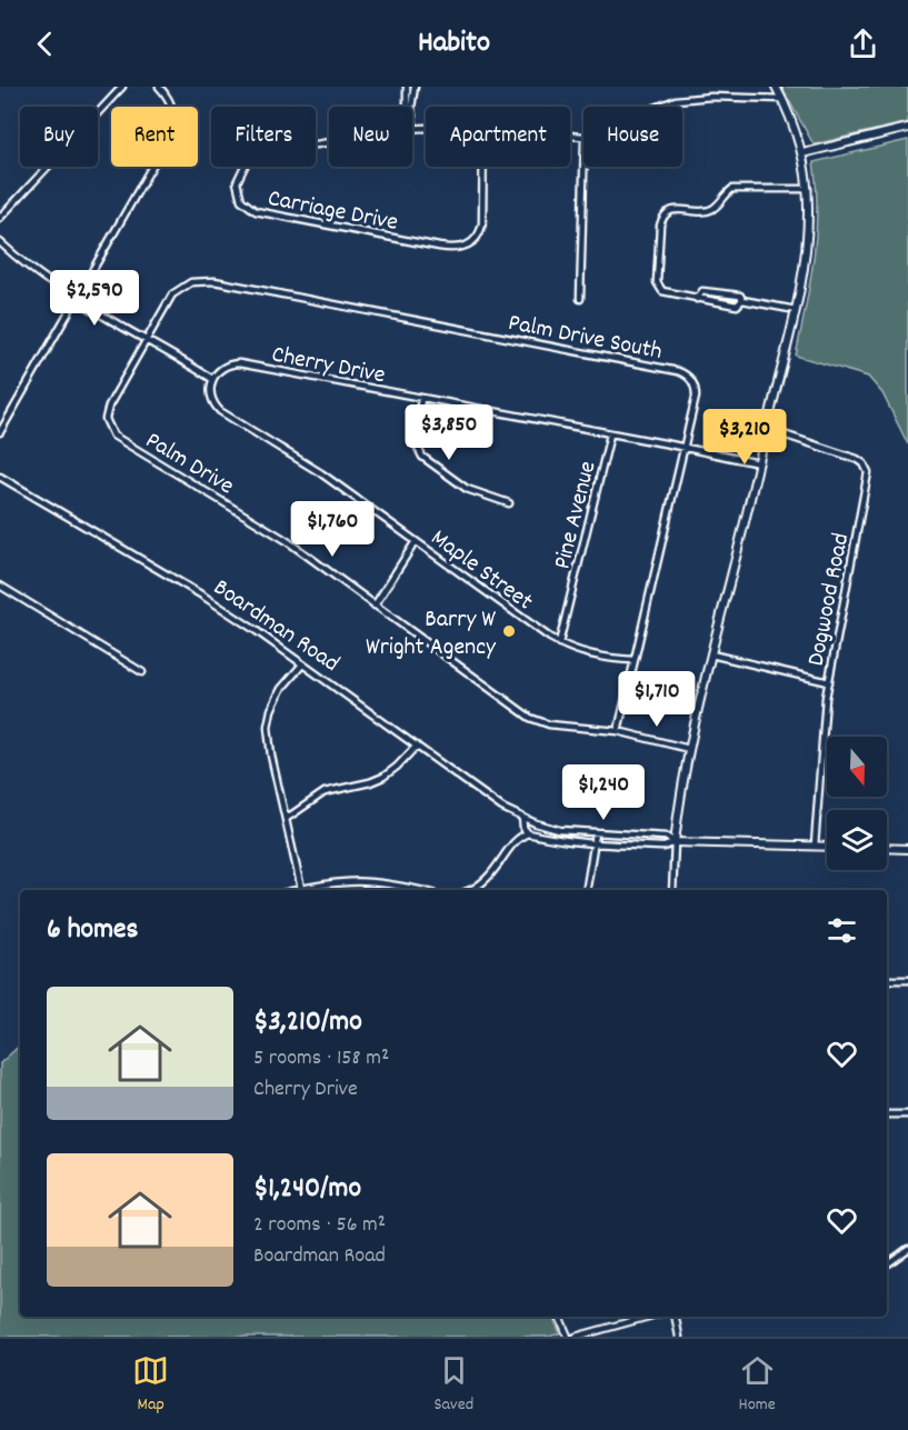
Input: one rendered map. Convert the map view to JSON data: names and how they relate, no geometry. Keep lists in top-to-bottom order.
{
  "streets": {
    "street": [
      "Carriage Drive",
      "Palm Drive South",
      "Cherry Drive",
      "Palm Drive",
      "Pine Avenue",
      "Maple Street",
      "Dogwood Road",
      "Boardman Road"
    ]
  },
  "crossings": [
    ["Palm Drive South", "Cherry Drive"],
    ["Palm Drive South", "Palm Drive"],
    ["Palm Drive South", "Maple Street"],
    ["Cherry Drive", "Pine Avenue"],
    ["Cherry Drive", "Maple Street"],
    ["Pine Avenue", "Maple Street"],
    ["Dogwood Road", "Boardman Road"]
  ],
  "places": ["Barry W Wright Agency"],
  "north": "bottom",
  "page": {
    "header": "Habito",
    "chip": [
      "Buy",
      "Rent",
      "Filters",
      "New",
      "Apartment",
      "House"
    ],
    "price": [
      "$2,590",
      "$3,850",
      "$3,210",
      "$1,760",
      "$1,710",
      "$1,240"
    ],
    "heading": "6 homes",
    "list": [
      {
        "name": "$3,210/mo",
        "note": "5 rooms · 158 m² · Cherry Drive"
      },
      {
        "name": "$1,240/mo",
        "note": "2 rooms · 56 m² · Boardman Road"
      }
    ],
    "tabs": ["Map", "Saved", "Home"]
  }
}
